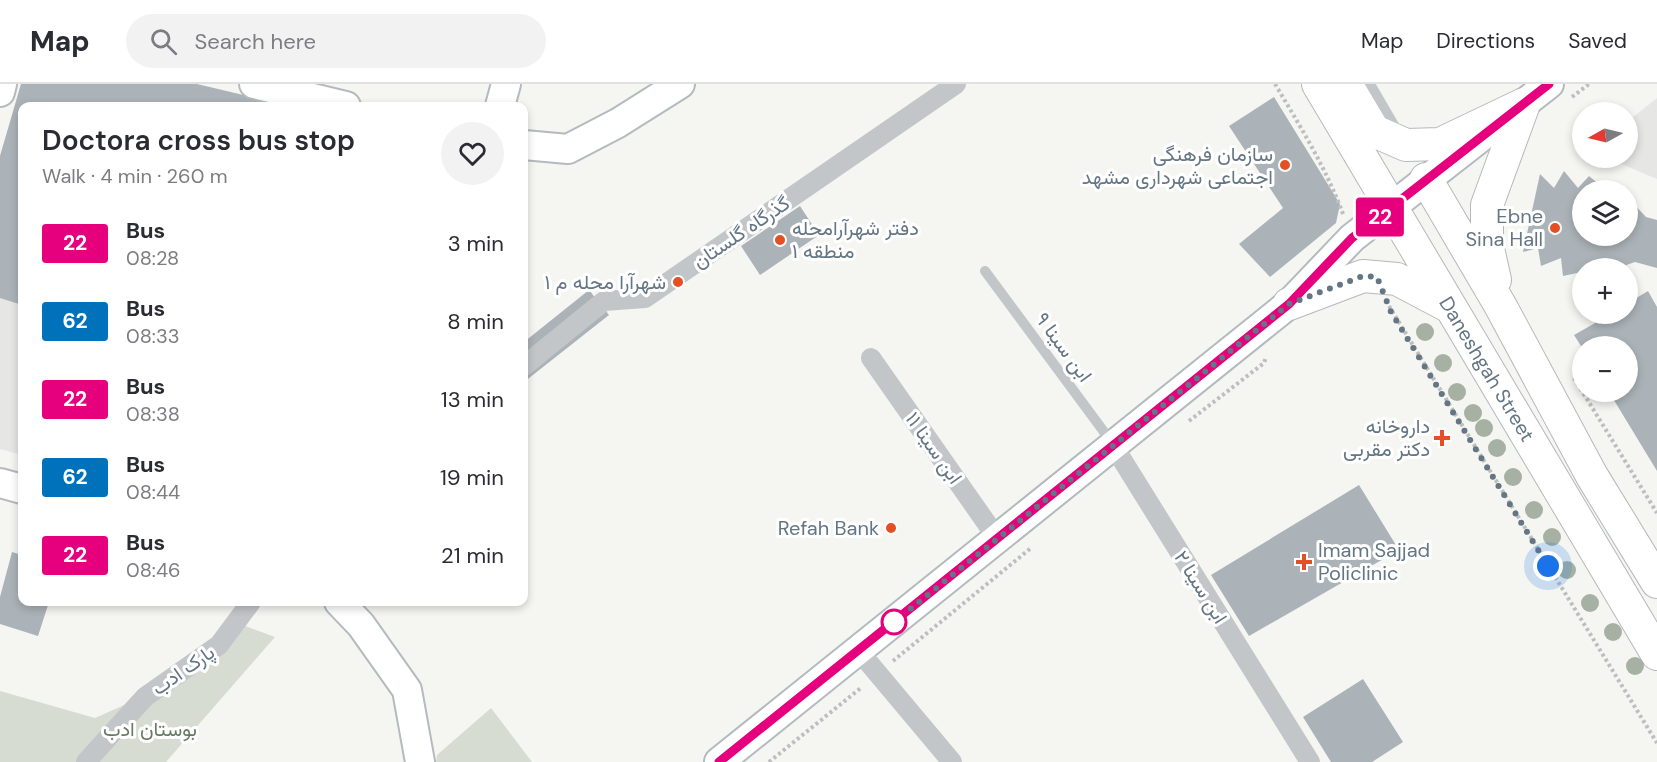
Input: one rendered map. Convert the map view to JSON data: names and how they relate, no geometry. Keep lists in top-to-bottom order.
{
  "streets": {
    "main road": ["Daneshgah Street"],
    "street": [
      "گذرگاه گلستان",
      "ابن سینا ۱۱",
      "ابن سینا ۲",
      "پارک ادب"
    ],
    "lane": ["ابن سینا ۹"]
  },
  "crossings": [
    ["ابن سینا ۹", "ابن سینا ۲"]
  ],
  "parks": ["بوستان ادب"],
  "places": {
    "other": [
      "سازمان فرهنگی اجتماعی شهرداری مشهد",
      "Ebne Sina Hall",
      "دفتر شهرآرامحله منطقه ۱",
      "شهرآرا محله م ۱",
      "Refah Bank"
    ],
    "health": ["داروخانه دکتر مقربی", "Imam Sajjad Policlinic"]
  },
  "lines": ["bus line 22"],
  "north": "left",
  "page": {
    "header": "Map",
    "search": "Search here",
    "nav": ["Map", "Directions", "Saved"],
    "on_map": "22",
    "map_buttons": ["+", "−"],
    "heading": ["Doctora cross bus stop", "Walk · 4 min · 260 m"],
    "list": [
      {
        "mark": "22",
        "name": "Bus",
        "note": "08:28",
        "value": "3 min"
      },
      {
        "mark": "62",
        "name": "Bus",
        "note": "08:33",
        "value": "8 min"
      },
      {
        "mark": "22",
        "name": "Bus",
        "note": "08:38",
        "value": "13 min"
      },
      {
        "mark": "62",
        "name": "Bus",
        "note": "08:44",
        "value": "19 min"
      },
      {
        "mark": "22",
        "name": "Bus",
        "note": "08:46",
        "value": "21 min"
      }
    ]
  }
}
